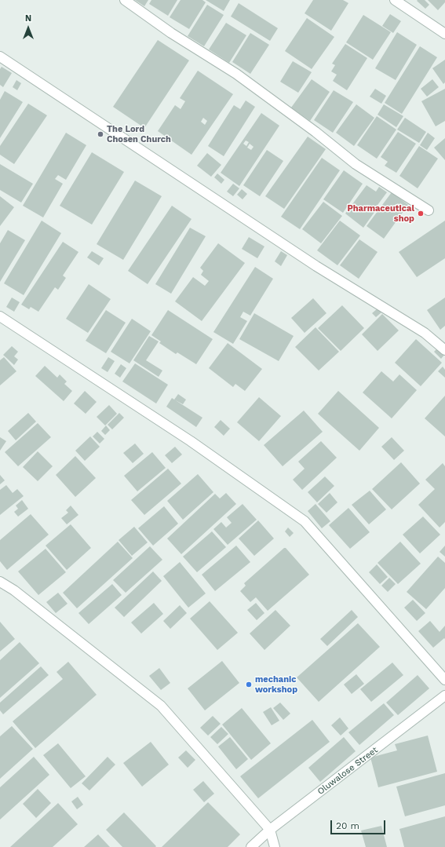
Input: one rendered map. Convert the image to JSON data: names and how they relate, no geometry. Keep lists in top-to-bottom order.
{
  "streets": {
    "street": ["Oluwalose Street"]
  },
  "places": ["The Lord Chosen Church", "Pharmaceutical shop", "mechanic workshop"],
  "scale_bar": "20 m",
  "north": "top"
}
